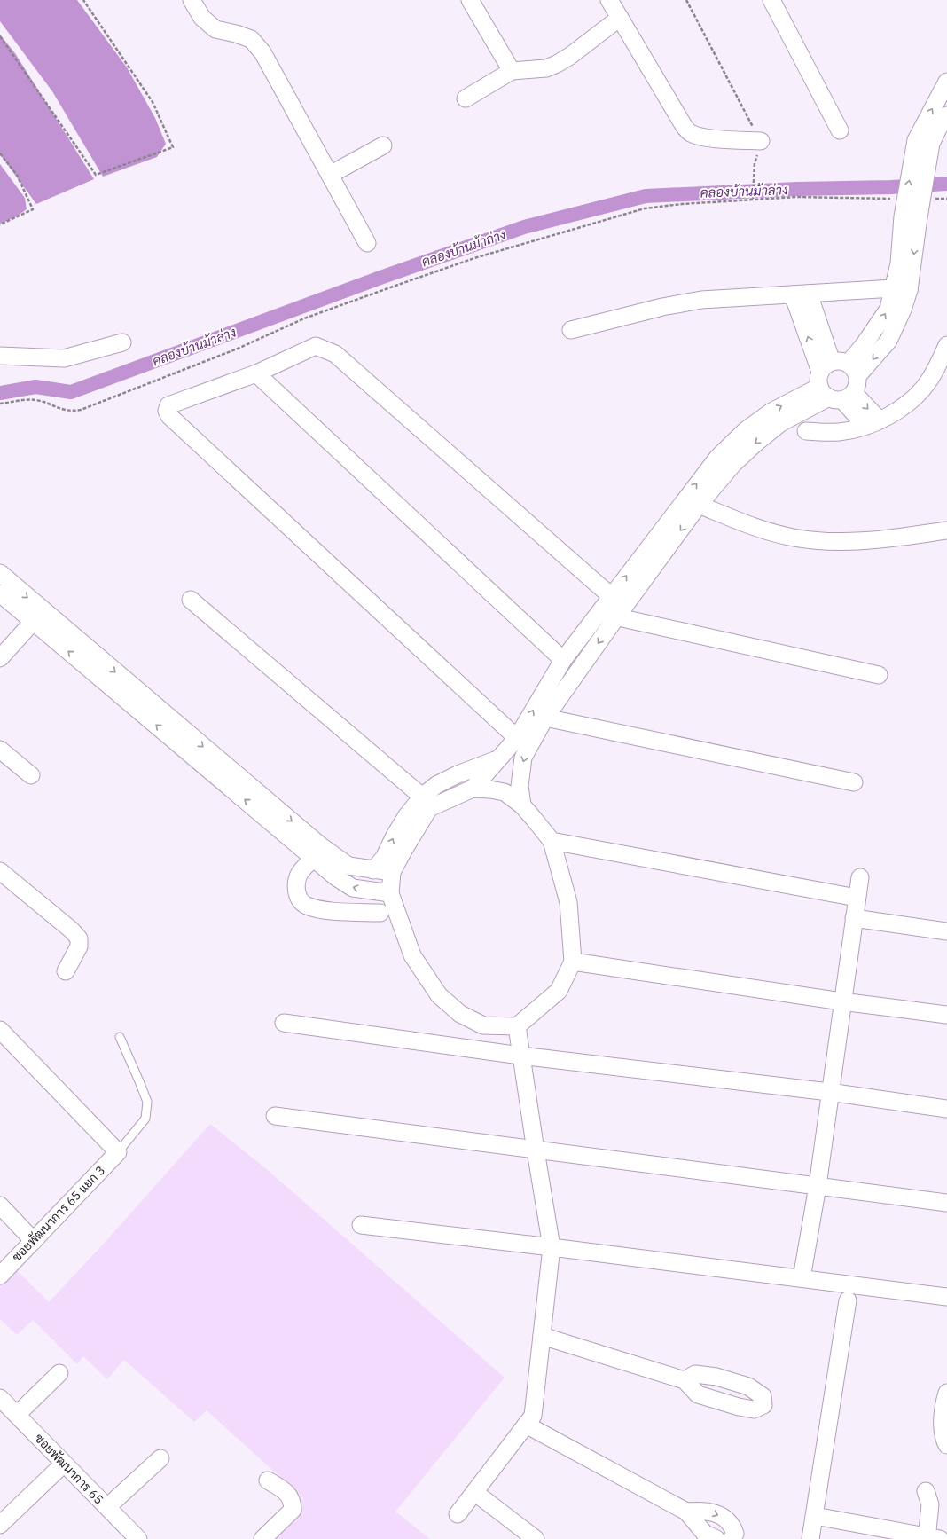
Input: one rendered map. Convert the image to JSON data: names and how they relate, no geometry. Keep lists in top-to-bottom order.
{
  "streets": {
    "street": ["ซอยพัฒนาการ 65 แยก 3", "ซอยพัฒนาการ 65"]
  },
  "water": ["คลองบ้านม้าล่าง"]
}
